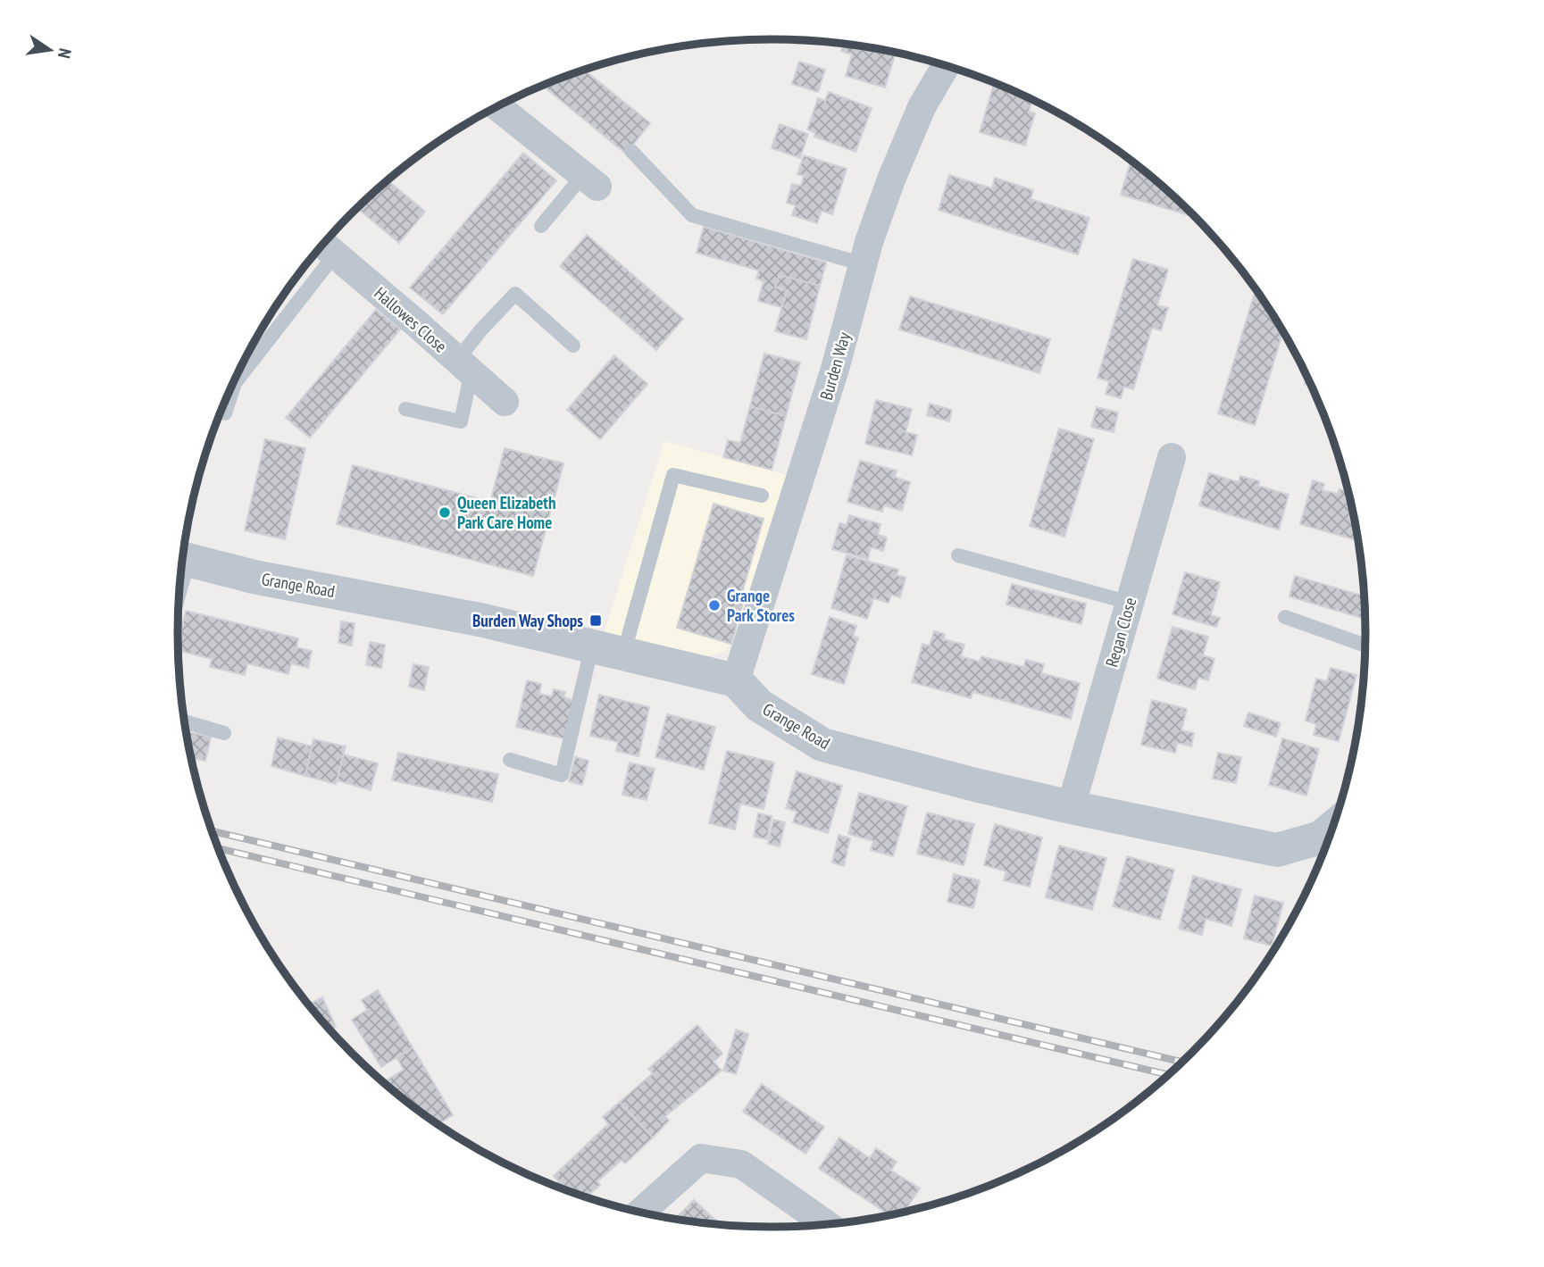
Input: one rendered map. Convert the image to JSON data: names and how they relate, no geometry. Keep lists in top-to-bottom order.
{
  "streets": {
    "street": [
      "Hallowes Close",
      "Burden Way",
      "Grange Road",
      "Regan Close"
    ]
  },
  "crossings": [
    ["Burden Way", "Grange Road"],
    ["Grange Road", "Regan Close"]
  ],
  "places": {
    "other": ["Queen Elizabeth Park Care Home", "Grange Park Stores"],
    "transit": ["Burden Way Shops"]
  },
  "north": "right"
}
